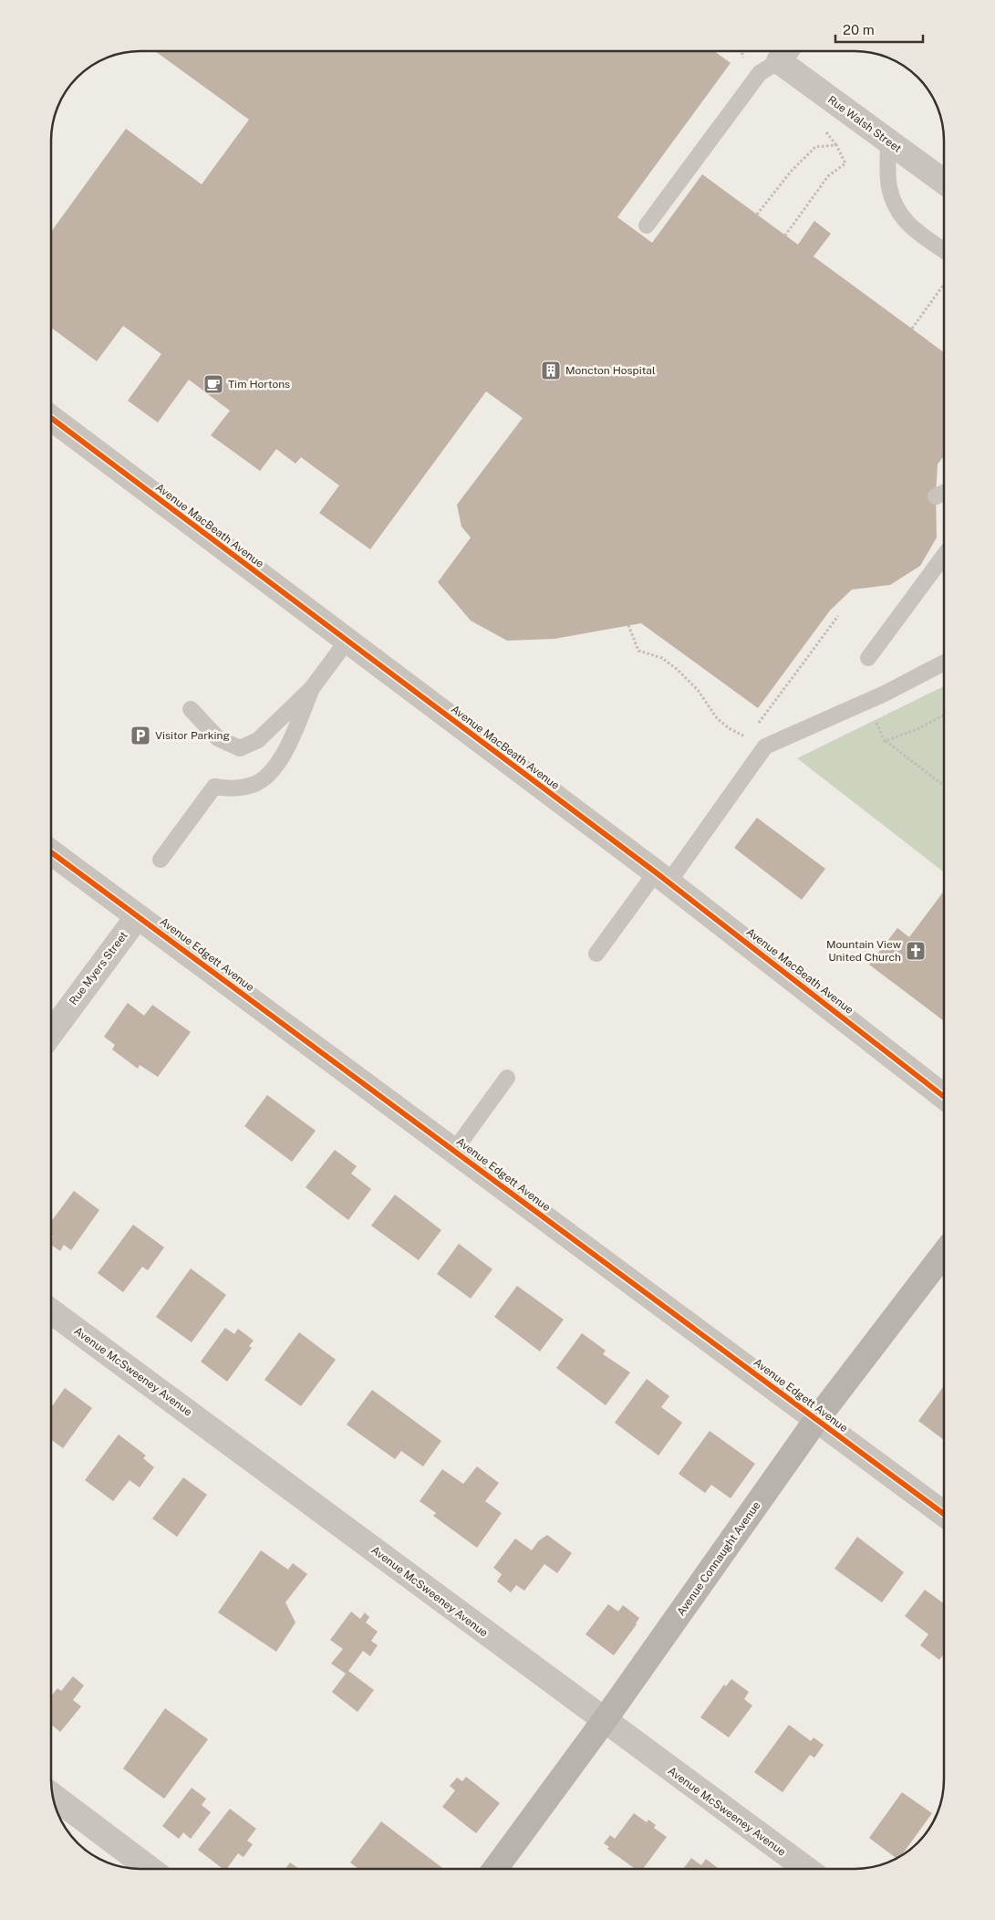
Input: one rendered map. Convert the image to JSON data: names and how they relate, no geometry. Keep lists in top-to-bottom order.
{
  "streets": {
    "street": [
      "Rue Walsh Street",
      "Avenue MacBeath Avenue",
      "Avenue Edgett Avenue",
      "Rue Myers Street",
      "Avenue McSweeney Avenue",
      "Avenue Connaught Avenue"
    ]
  },
  "crossings": [
    ["Avenue Edgett Avenue", "Rue Myers Street"],
    ["Avenue Edgett Avenue", "Avenue Connaught Avenue"],
    ["Avenue McSweeney Avenue", "Avenue Connaught Avenue"]
  ],
  "places": {
    "building": ["Moncton Hospital"],
    "cafe": ["Tim Hortons"],
    "parking": ["Visitor Parking"],
    "church": ["Mountain View United Church"]
  },
  "scale_bar": "20 m"
}
